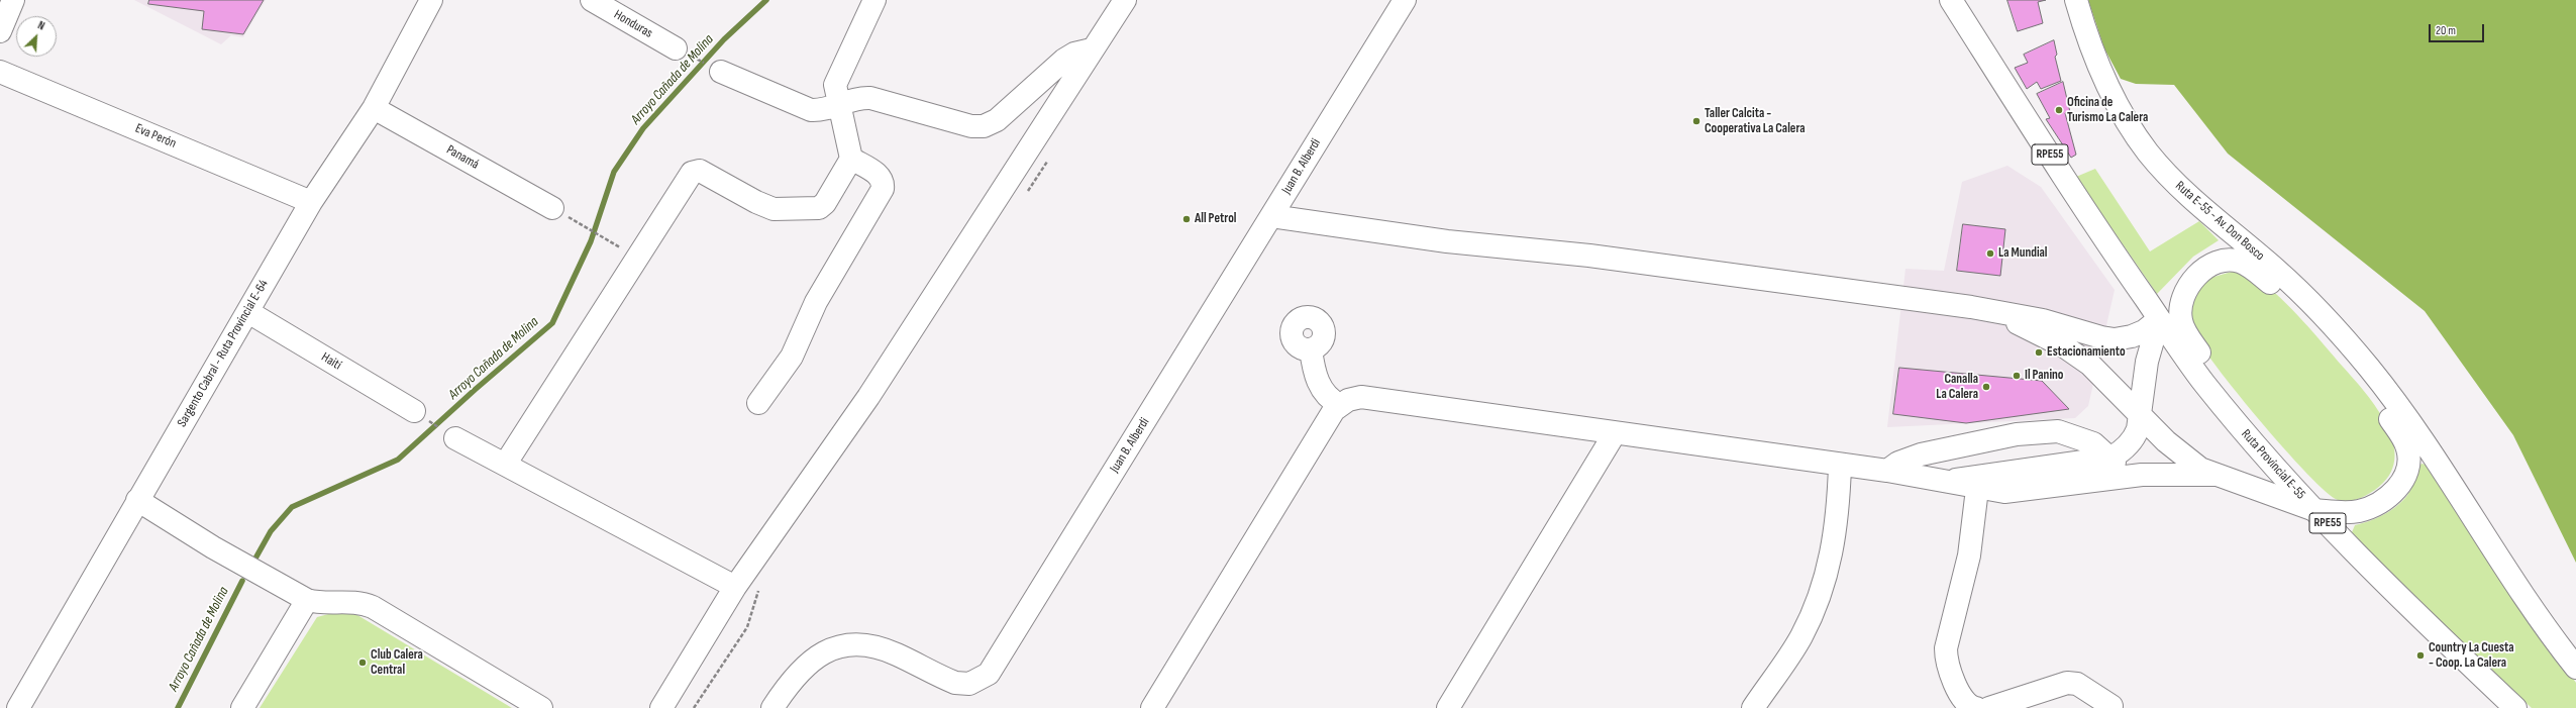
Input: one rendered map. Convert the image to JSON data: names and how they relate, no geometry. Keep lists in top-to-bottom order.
{
  "streets": {
    "street": [
      "Honduras",
      "Eva Perón",
      "RPE55",
      "Panamá",
      "Juan B. Alberdi",
      "Ruta E-55 - Av. Don Bosco",
      "Sargento Cabral - Ruta Provincial E-64",
      "Haití",
      "Ruta Provincial E-55"
    ]
  },
  "crossings": [
    ["Eva Perón", "Sargento Cabral - Ruta Provincial E-64"],
    ["RPE55", "Ruta Provincial E-55"],
    ["Panamá", "Sargento Cabral - Ruta Provincial E-64"],
    ["Sargento Cabral - Ruta Provincial E-64", "Haití"]
  ],
  "water": ["Arroyo Cañada de Molina"],
  "places": [
    "Oficina de Turismo La Calera",
    "Taller Calcita - Cooperativa La Calera",
    "All Petrol",
    "La Mundial",
    "Estacionamiento",
    "Il Panino",
    "Canalla La Calera",
    "Country La Cuesta - Coop. La Calera",
    "Club Calera Central"
  ],
  "scale_bar": "20 m",
  "north": "top right"
}
